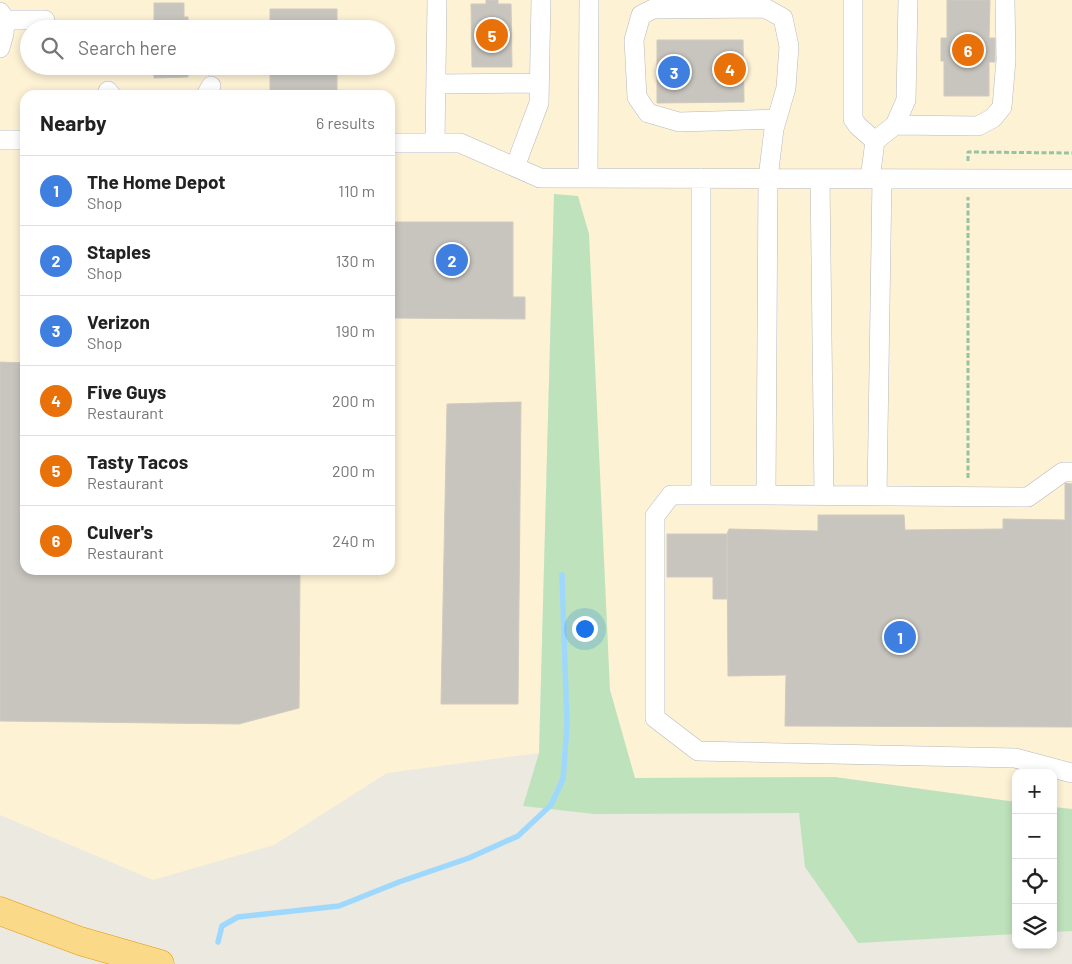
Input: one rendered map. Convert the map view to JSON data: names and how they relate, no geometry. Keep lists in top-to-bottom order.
{
  "page": {
    "pins": [
      "5",
      "6",
      "4",
      "3",
      "2",
      "1"
    ],
    "search": "Search here",
    "heading": ["Nearby", "6 results"],
    "list": [
      {
        "mark": "1",
        "name": "The Home Depot",
        "note": "Shop",
        "value": "110 m"
      },
      {
        "mark": "2",
        "name": "Staples",
        "note": "Shop",
        "value": "130 m"
      },
      {
        "mark": "3",
        "name": "Verizon",
        "note": "Shop",
        "value": "190 m"
      },
      {
        "mark": "4",
        "name": "Five Guys",
        "note": "Restaurant",
        "value": "200 m"
      },
      {
        "mark": "5",
        "name": "Tasty Tacos",
        "note": "Restaurant",
        "value": "200 m"
      },
      {
        "mark": "6",
        "name": "Culver's",
        "note": "Restaurant",
        "value": "240 m"
      }
    ],
    "map_buttons": ["+", "−"]
  }
}
